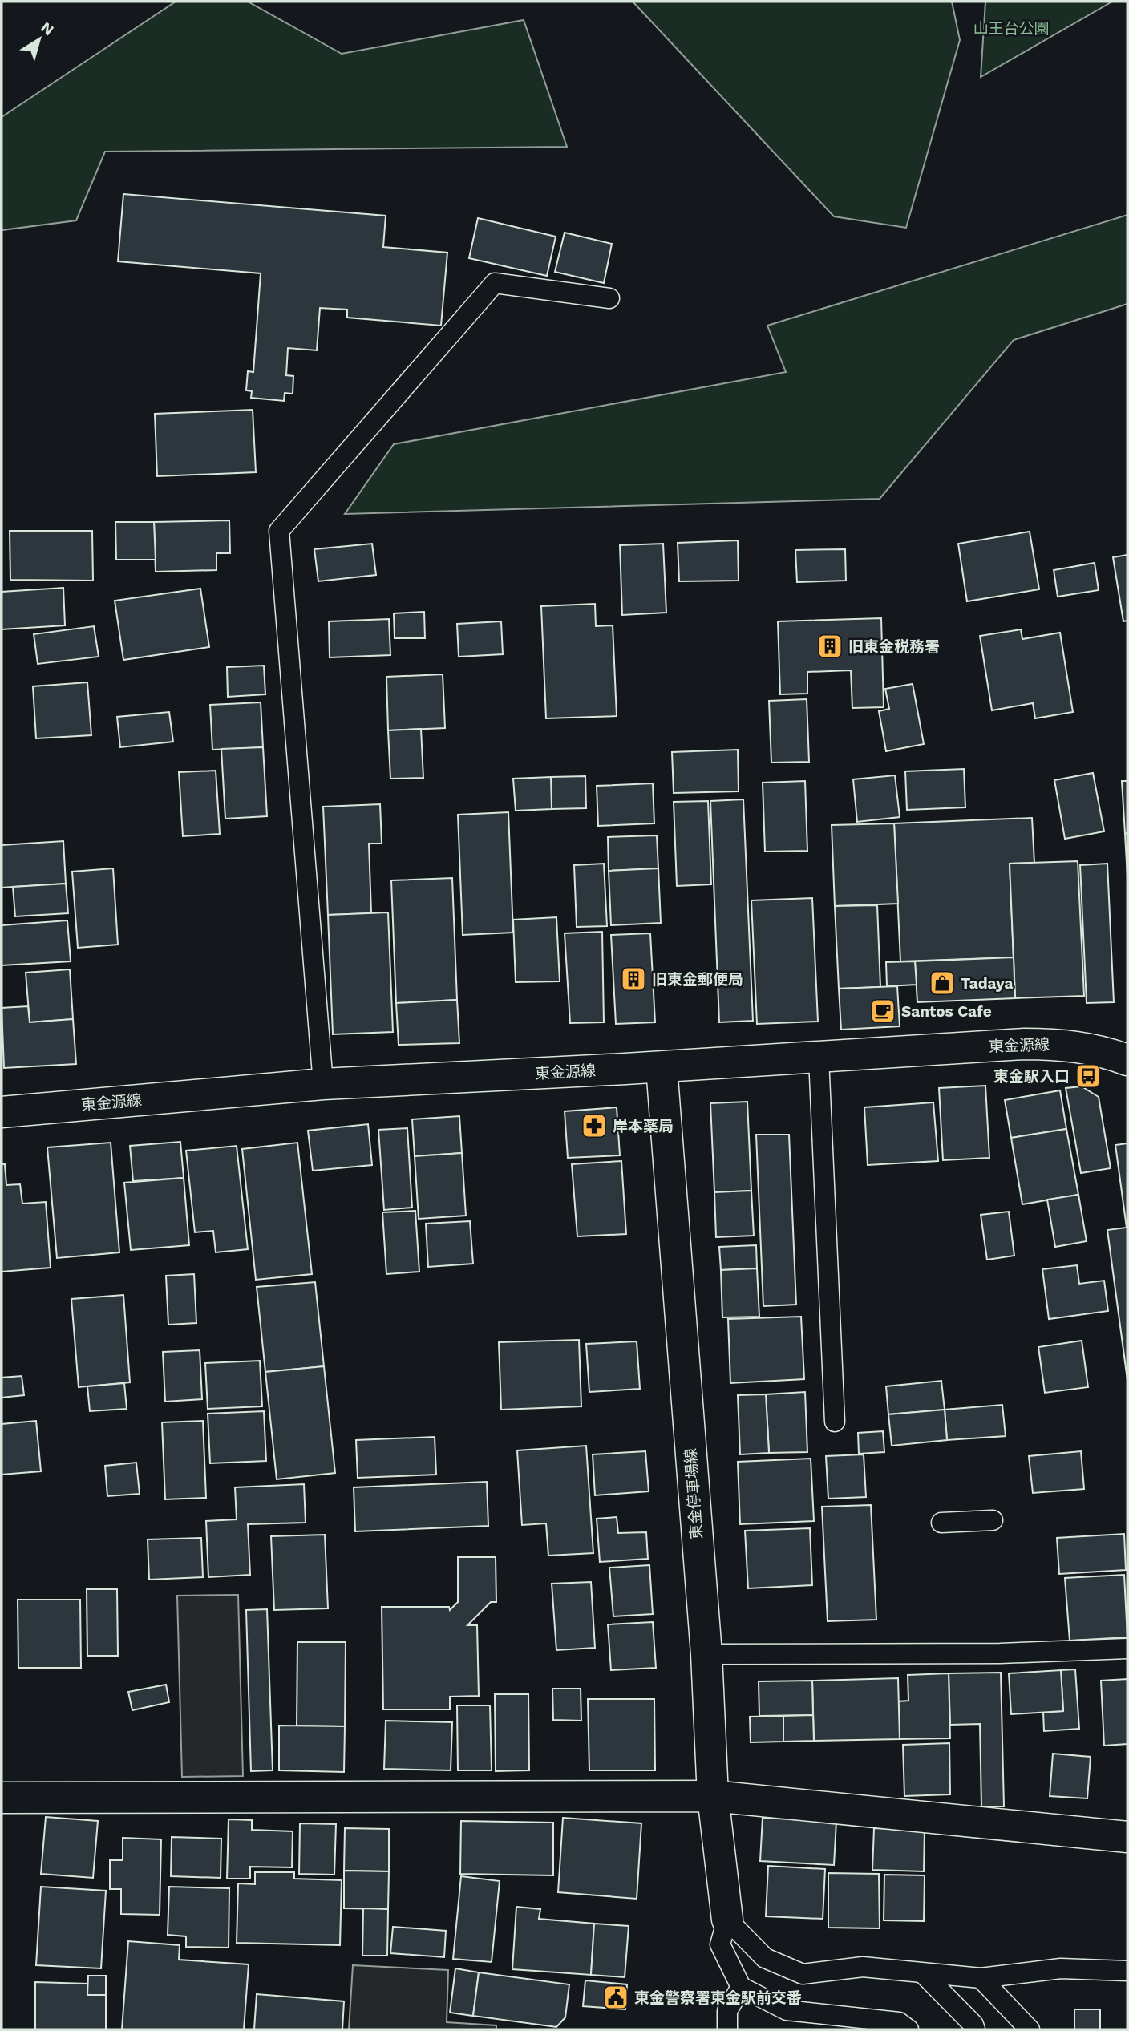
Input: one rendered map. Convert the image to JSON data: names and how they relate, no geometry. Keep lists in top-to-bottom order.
{
  "streets": {
    "main road": ["東金源線", "東金停車場線"]
  },
  "crossings": [
    ["東金源線", "東金停車場線"]
  ],
  "parks": ["山王台公園"],
  "places": {
    "building": ["旧東金税務署", "旧東金郵便局"],
    "shop": ["Tadaya"],
    "cafe": ["Santos Cafe"],
    "bus stop": ["東金駅入口"],
    "pharmacy": ["岸本薬局"],
    "public building": ["東金警察署東金駅前交番"]
  },
  "north": "top right"
}
